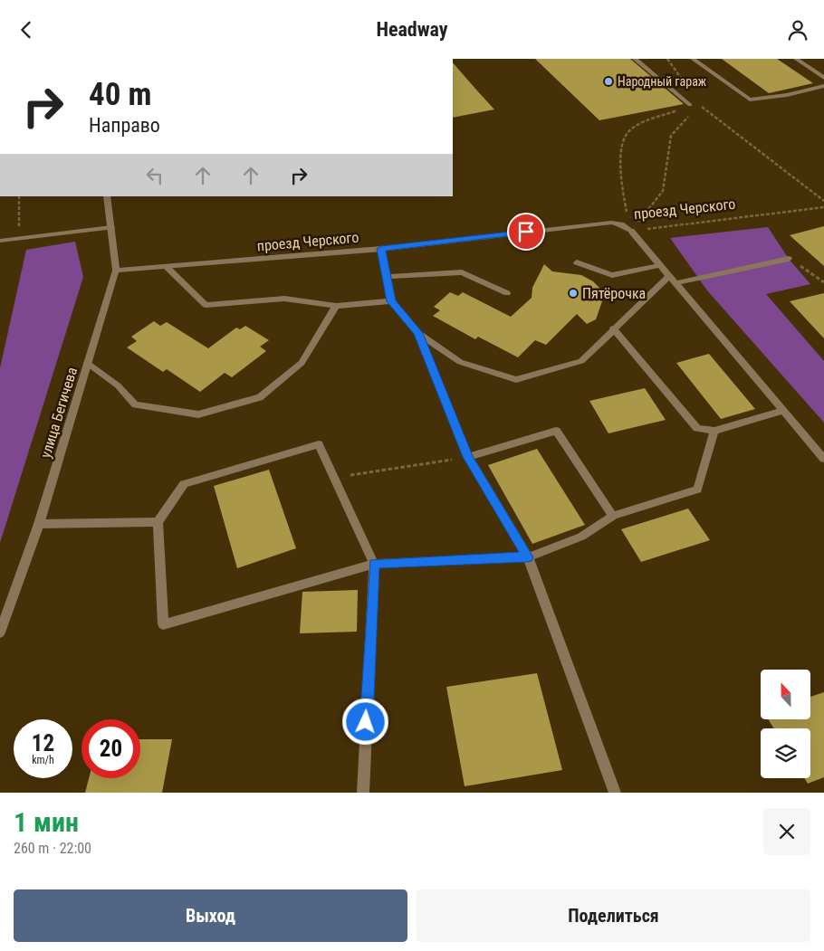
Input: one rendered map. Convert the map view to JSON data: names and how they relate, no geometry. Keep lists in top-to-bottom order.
{
  "streets": {
    "street": ["проезд Черского", "улица Бегичева"]
  },
  "crossings": [
    ["проезд Черского", "улица Бегичева"]
  ],
  "places": ["Народный гараж", "Пятёрочка"],
  "north": "top",
  "page": {
    "header": "Headway",
    "turn": ["40 m", "Направо"],
    "speed": "12 km/h",
    "limit": "20",
    "heading": ["1 мин", "260 m · 22:00"],
    "buttons": ["Выход", "Поделиться"]
  }
}
